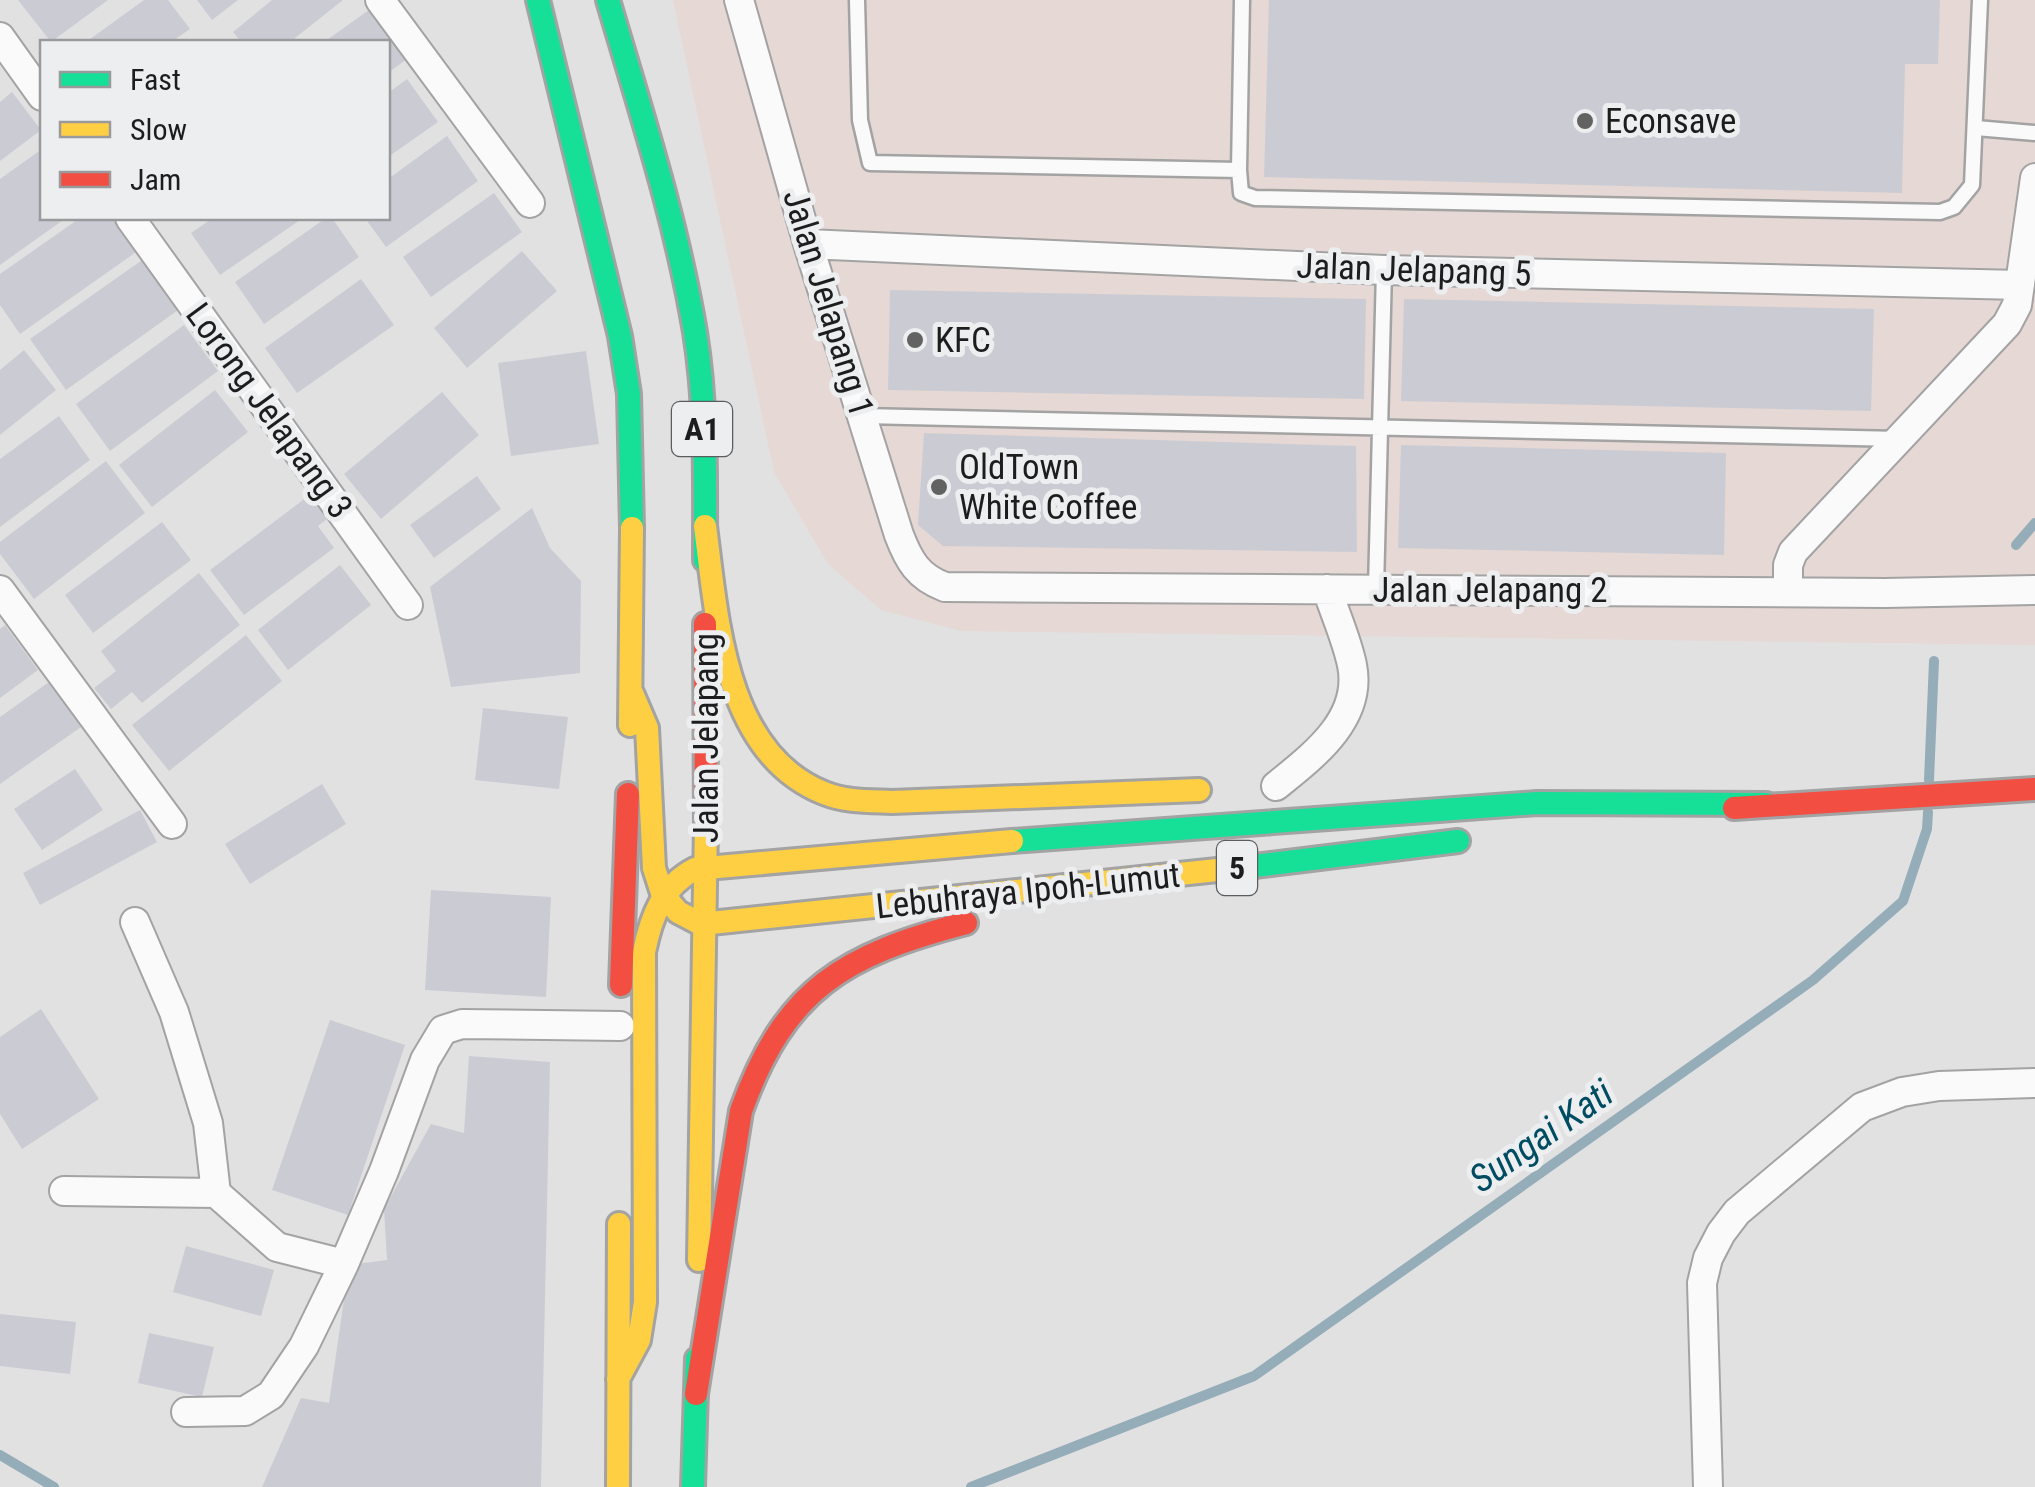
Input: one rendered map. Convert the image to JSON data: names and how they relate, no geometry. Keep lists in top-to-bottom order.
{
  "streets": {
    "main road": [
      "A1",
      "Jalan Jelapang",
      "5",
      "Lebuhraya Ipoh-Lumut"
    ],
    "street": [
      "Jalan Jelapang 5",
      "Jalan Jelapang 1",
      "Lorong Jelapang 3",
      "Jalan Jelapang 2"
    ]
  },
  "crossings": [
    ["Jalan Jelapang 5", "Jalan Jelapang 1"],
    ["Jalan Jelapang 1", "Jalan Jelapang 2"],
    ["Jalan Jelapang", "5"],
    ["Jalan Jelapang", "Lebuhraya Ipoh-Lumut"],
    ["5", "Lebuhraya Ipoh-Lumut"]
  ],
  "water": ["Sungai Kati"],
  "places": ["Econsave", "KFC", "OldTown White Coffee"],
  "legend": ["Fast", "Slow", "Jam"]
}
